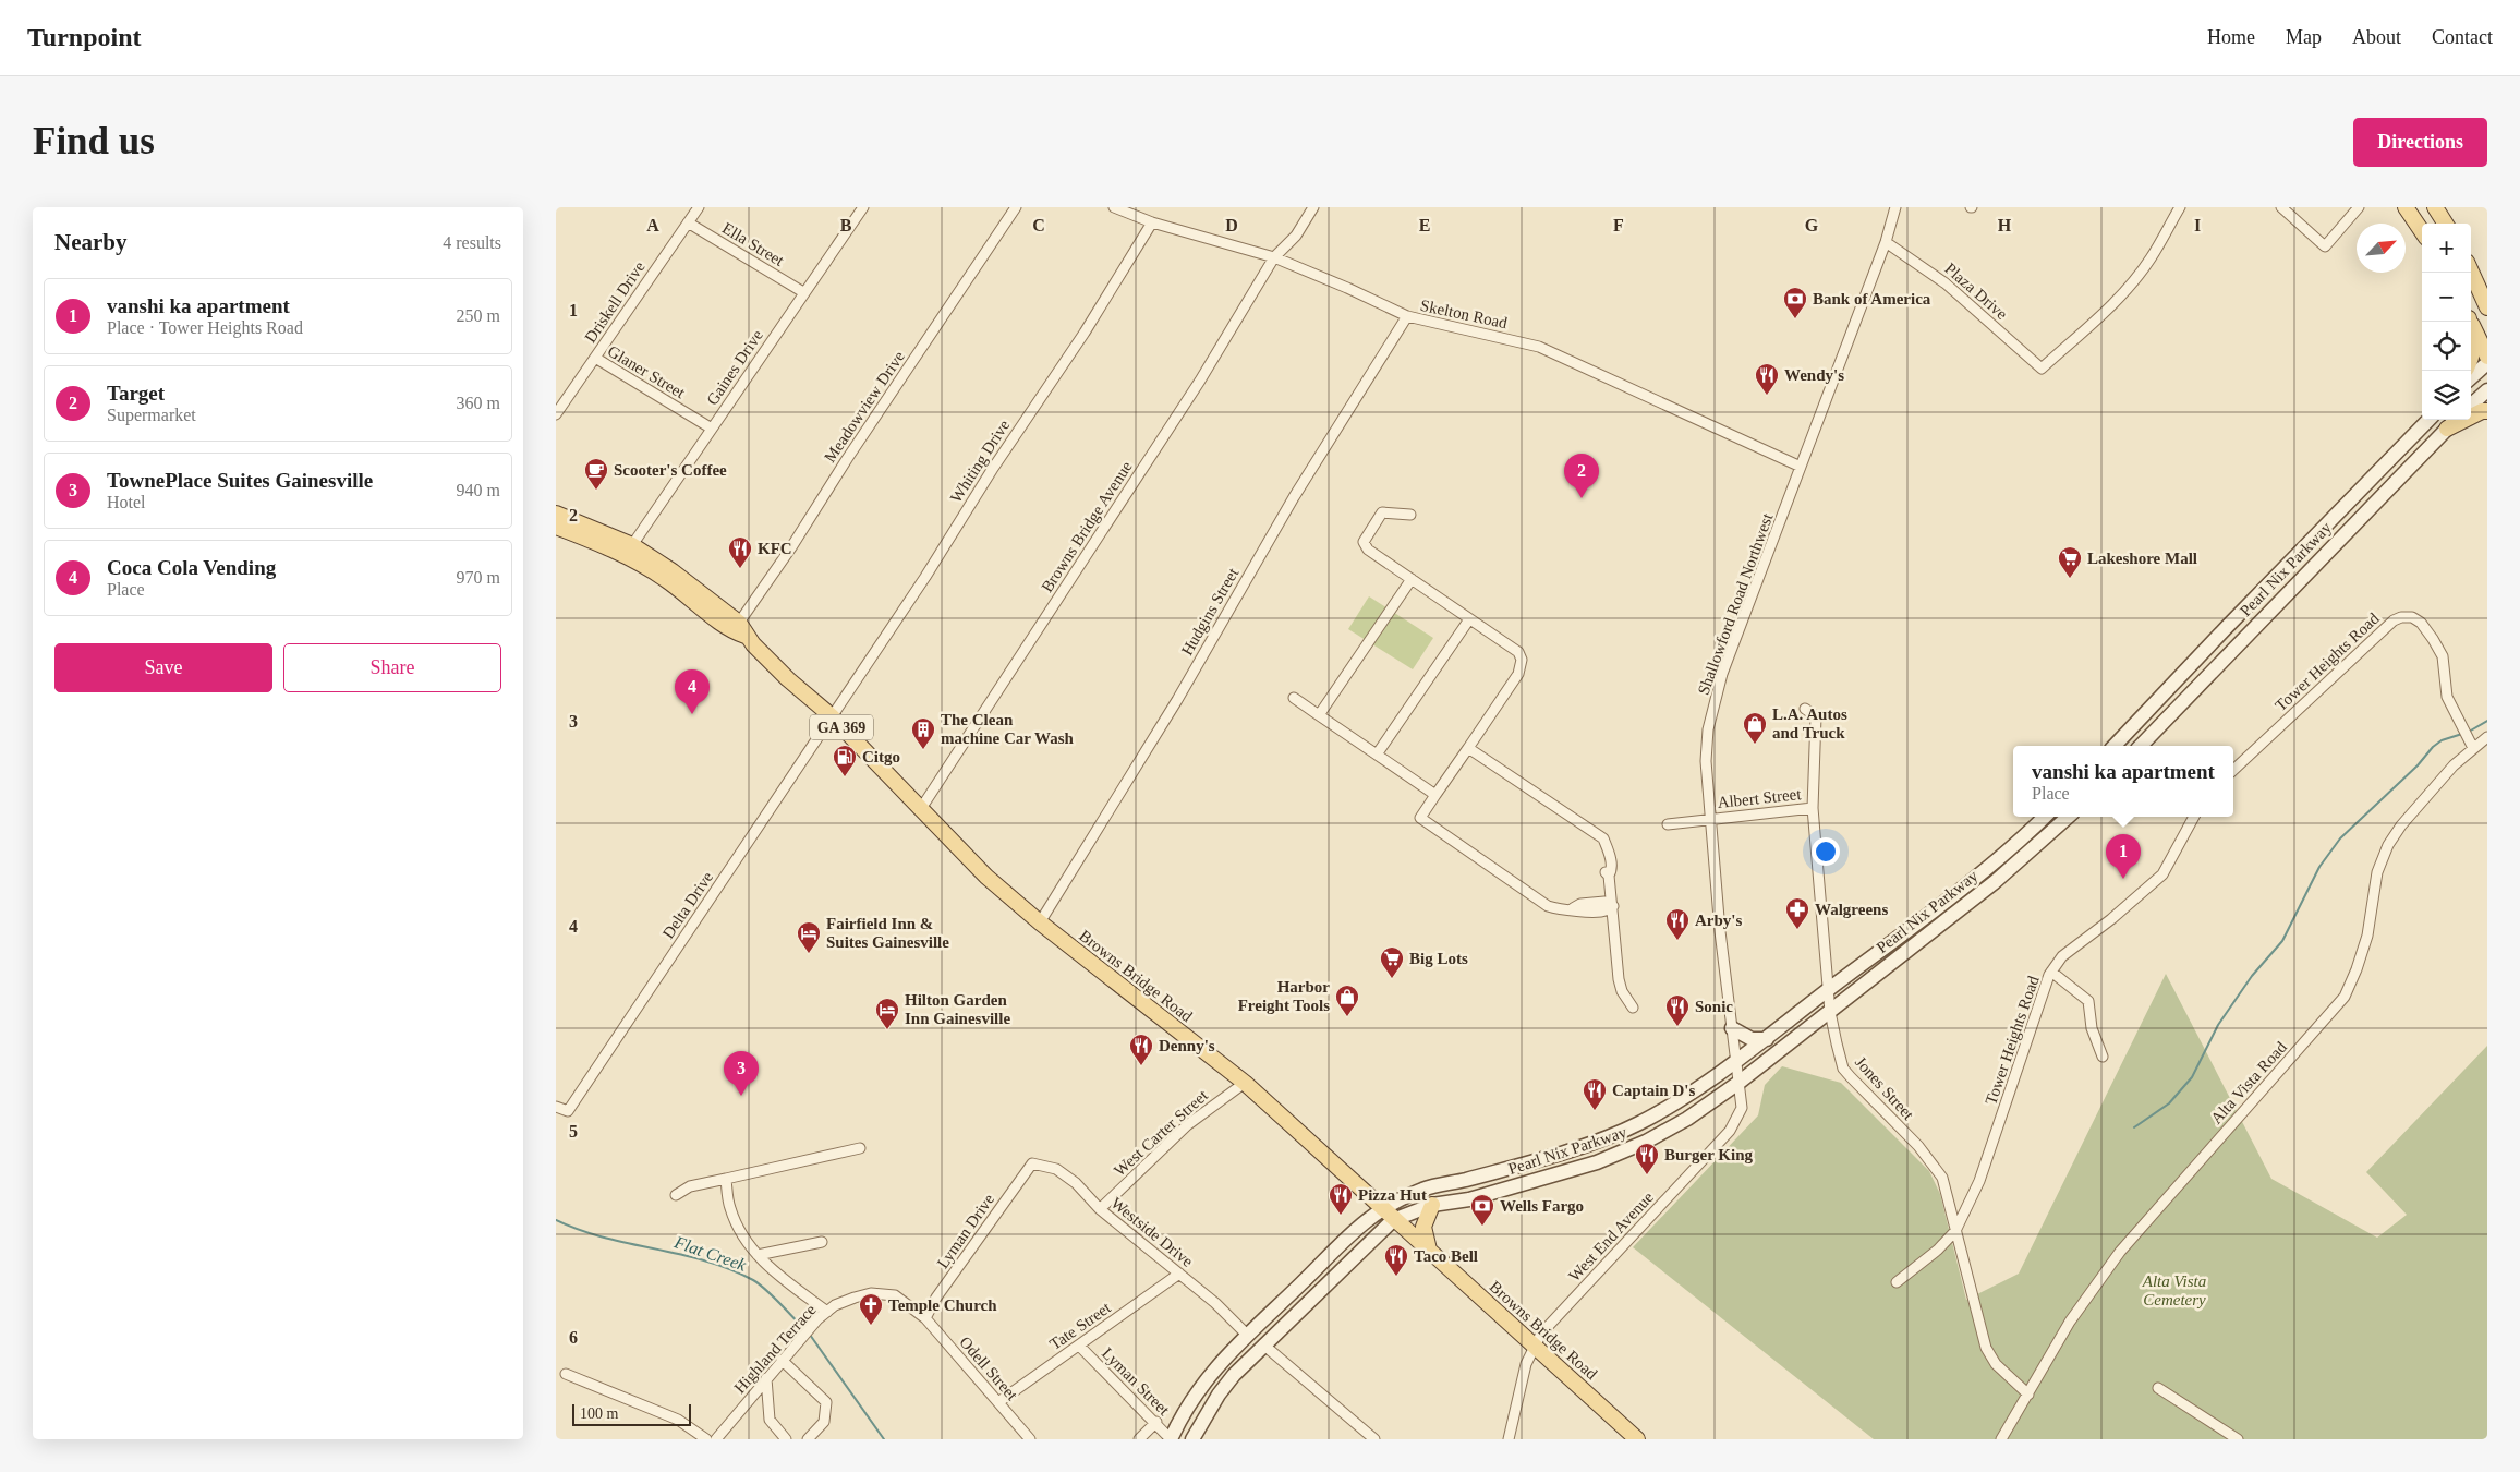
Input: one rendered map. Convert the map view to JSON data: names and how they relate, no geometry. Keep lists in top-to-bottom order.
{
  "streets": {
    "main road": ["Pearl Nix Parkway", "GA 369", "Browns Bridge Road"],
    "street": [
      "Ella Street",
      "Plaza Drive",
      "Driskell Drive",
      "Skelton Road",
      "Gaines Drive",
      "Glaner Street",
      "Meadowview Drive",
      "Whiting Drive",
      "Browns Bridge Avenue",
      "Shallowford Road Northwest",
      "Hudgins Street",
      "Tower Heights Road",
      "Albert Street",
      "Delta Drive",
      "Alta Vista Road",
      "Jones Street",
      "West Carter Street",
      "Lyman Drive",
      "Westside Drive",
      "West End Avenue",
      "Tate Street",
      "Highland Terrace",
      "Odell Street",
      "Lyman Street"
    ]
  },
  "crossings": [
    ["Ella Street", "Driskell Drive"],
    ["Ella Street", "Gaines Drive"],
    ["Plaza Drive", "Shallowford Road Northwest"],
    ["Driskell Drive", "Glaner Street"],
    ["Skelton Road", "Whiting Drive"],
    ["Skelton Road", "Browns Bridge Avenue"],
    ["Skelton Road", "Shallowford Road Northwest"],
    ["Skelton Road", "Hudgins Street"],
    ["Gaines Drive", "Glaner Street"],
    ["Gaines Drive", "Browns Bridge Road"],
    ["Meadowview Drive", "Browns Bridge Road"],
    ["Whiting Drive", "Delta Drive"],
    ["Whiting Drive", "Browns Bridge Road"],
    ["Browns Bridge Avenue", "Browns Bridge Road"],
    ["Pearl Nix Parkway", "Shallowford Road Northwest"],
    ["Pearl Nix Parkway", "Browns Bridge Road"],
    ["Pearl Nix Parkway", "Jones Street"],
    ["Pearl Nix Parkway", "Westside Drive"],
    ["Pearl Nix Parkway", "West End Avenue"],
    ["Pearl Nix Parkway", "Lyman Street"],
    ["Shallowford Road Northwest", "Albert Street"],
    ["Shallowford Road Northwest", "West End Avenue"],
    ["Hudgins Street", "Browns Bridge Road"],
    ["Tower Heights Road", "Alta Vista Road"],
    ["Tower Heights Road", "Jones Street"],
    ["Albert Street", "Jones Street"],
    ["Delta Drive", "Browns Bridge Road"],
    ["Browns Bridge Road", "West Carter Street"],
    ["Browns Bridge Road", "West End Avenue"],
    ["Alta Vista Road", "Jones Street"],
    ["West Carter Street", "Westside Drive"],
    ["Lyman Drive", "Westside Drive"],
    ["Lyman Drive", "Highland Terrace"],
    ["Lyman Drive", "Odell Street"],
    ["Westside Drive", "Tate Street"],
    ["Tate Street", "Odell Street"],
    ["Tate Street", "Lyman Street"],
    ["Highland Terrace", "Odell Street"]
  ],
  "water": ["Flat Creek"],
  "parks": ["Alta Vista Cemetery"],
  "places": {
    "bank": ["Bank of America", "Wells Fargo"],
    "restaurant": [
      "Wendy's",
      "KFC",
      "Arby's",
      "Sonic",
      "Denny's",
      "Captain D's",
      "Burger King",
      "Pizza Hut",
      "Taco Bell"
    ],
    "cafe": ["Scooter's Coffee"],
    "supermarket": ["Lakeshore Mall", "Big Lots"],
    "shop": ["L.A. Autos and Truck", "Harbor Freight Tools"],
    "building": ["The Clean machine Car Wash"],
    "fuel station": ["Citgo"],
    "pharmacy": ["Walgreens"],
    "hotel": ["Fairfield Inn & Suites Gainesville", "Hilton Garden Inn Gainesville"],
    "church": ["Temple Church"]
  },
  "scale_bar": "100 m",
  "north": "top right",
  "page": {
    "header": "Turnpoint",
    "nav": [
      "Home",
      "Map",
      "About",
      "Contact"
    ],
    "buttons": [
      "Directions",
      ["Save", "Share"]
    ],
    "title": "Find us",
    "heading": ["Nearby", "4 results"],
    "map_buttons": ["+", "−"],
    "list": [
      {
        "mark": "1",
        "name": "vanshi ka apartment",
        "note": "Place · Tower Heights Road",
        "value": "250 m"
      },
      {
        "mark": "2",
        "name": "Target",
        "note": "Supermarket",
        "value": "360 m"
      },
      {
        "mark": "3",
        "name": "TownePlace Suites Gainesville",
        "note": "Hotel",
        "value": "940 m"
      },
      {
        "mark": "4",
        "name": "Coca Cola Vending",
        "note": "Place",
        "value": "970 m"
      }
    ],
    "pins": [
      "2",
      "4",
      "1",
      "3"
    ],
    "popup": ["vanshi ka apartment", "Place"],
    "scale": "100 m"
  },
  "grid": {
    "columns": [
      "A",
      "B",
      "C",
      "D",
      "E",
      "F",
      "G",
      "H",
      "I"
    ],
    "rows": [
      "1",
      "2",
      "3",
      "4",
      "5",
      "6"
    ]
  }
}
